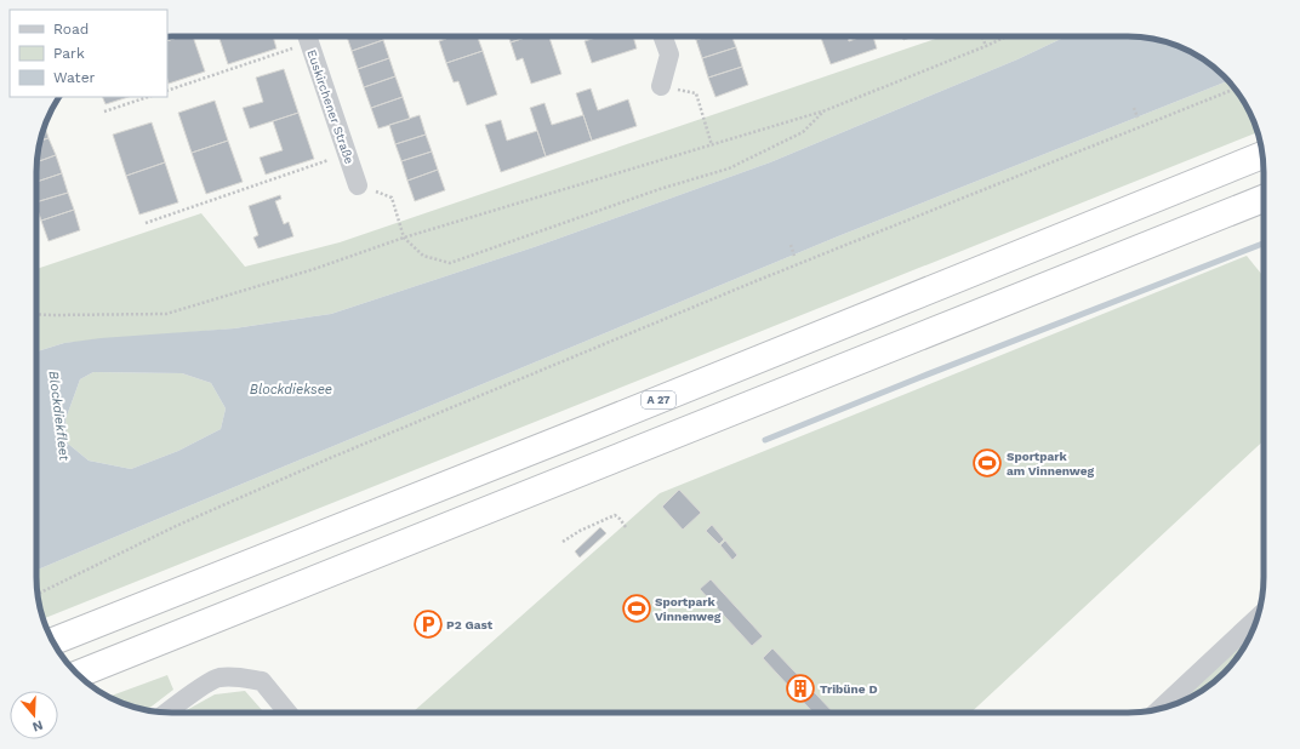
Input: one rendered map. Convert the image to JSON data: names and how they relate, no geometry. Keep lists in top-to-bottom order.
{
  "streets": {
    "highway": ["A 27"],
    "street": ["Euskirchener Straße"]
  },
  "water": ["Blockdieksee", "Blockdiekfleet"],
  "places": {
    "sports": ["Sportpark am Vinnenweg", "Sportpark Vinnenweg"],
    "parking": ["P2 Gast"],
    "building": ["Tribüne D"]
  },
  "legend": ["Road", "Park", "Water"],
  "north": "bottom"
}
